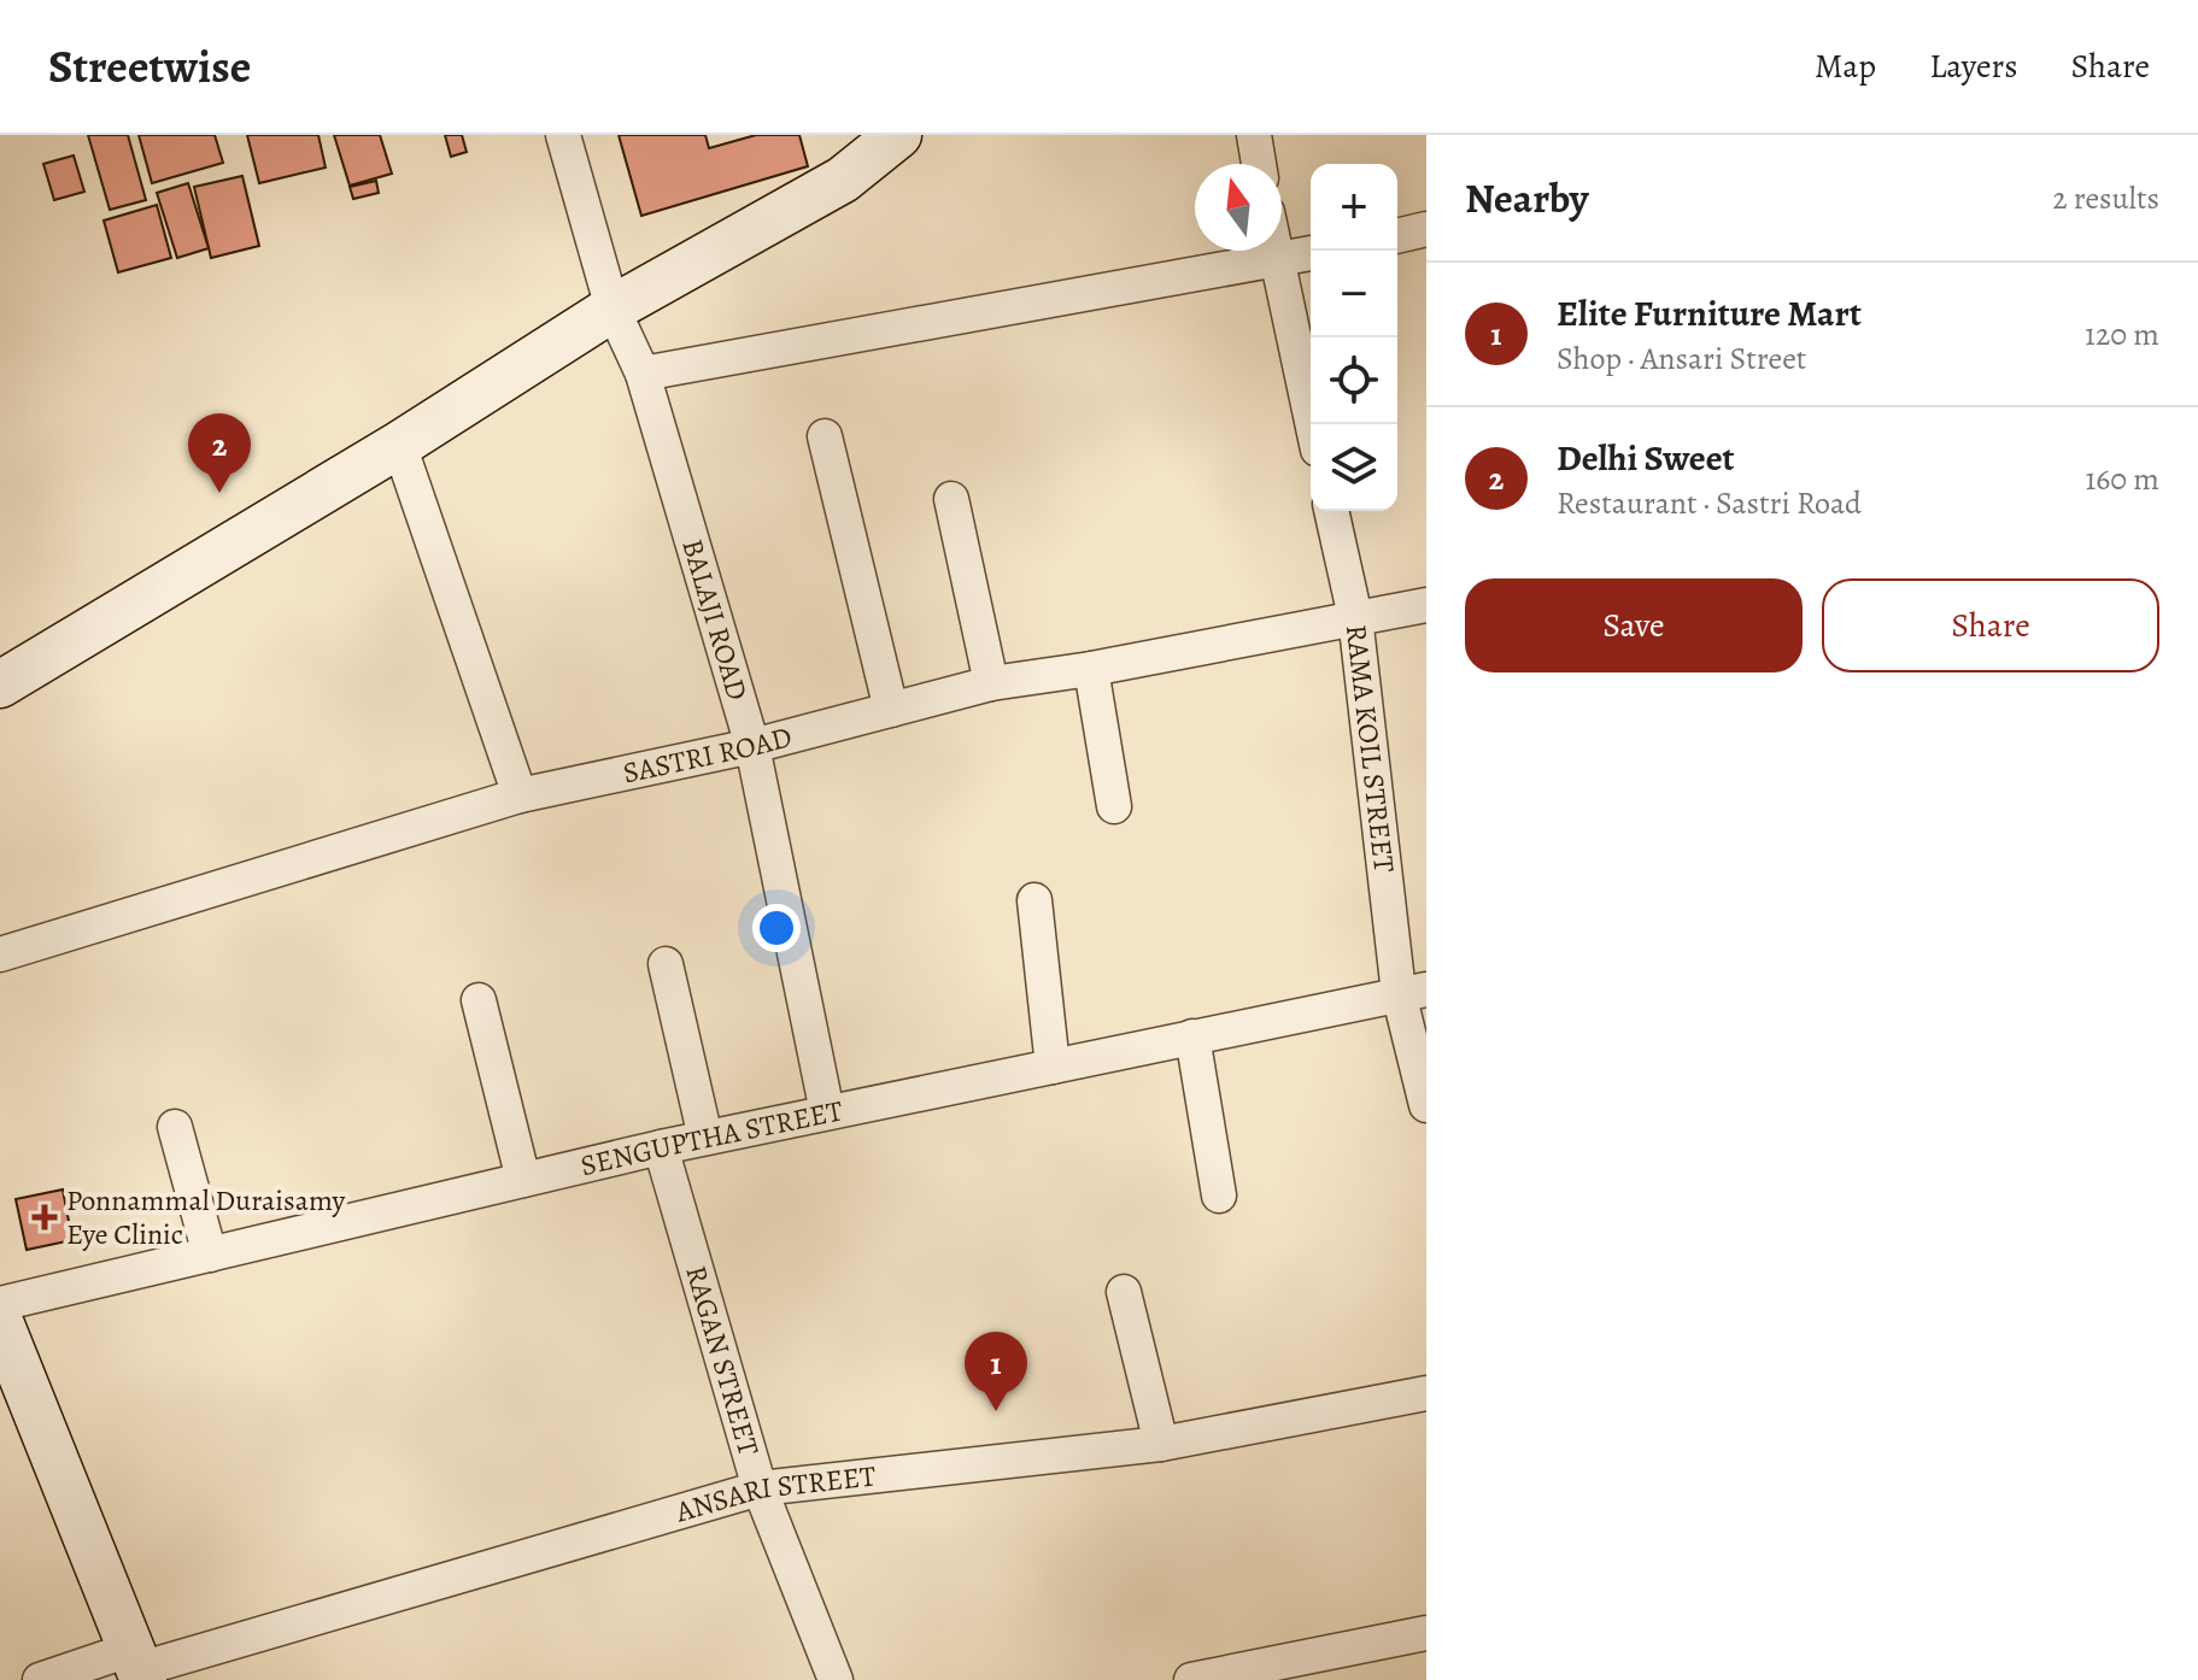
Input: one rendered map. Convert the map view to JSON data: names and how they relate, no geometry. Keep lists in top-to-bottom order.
{
  "streets": {
    "street": [
      "BALAJI ROAD",
      "RAMA KOIL STREET",
      "SASTRI ROAD",
      "SENGUPTHA STREET",
      "RAGAN STREET",
      "ANSARI STREET"
    ]
  },
  "crossings": [
    ["BALAJI ROAD", "SASTRI ROAD"],
    ["BALAJI ROAD", "SENGUPTHA STREET"],
    ["RAMA KOIL STREET", "SASTRI ROAD"],
    ["RAMA KOIL STREET", "SENGUPTHA STREET"],
    ["SENGUPTHA STREET", "RAGAN STREET"],
    ["RAGAN STREET", "ANSARI STREET"]
  ],
  "places": {
    "health": ["Ponnammal Duraisamy Eye Clinic"]
  },
  "north": "top",
  "page": {
    "header": "Streetwise",
    "nav": ["Map", "Layers", "Share"],
    "heading": ["Nearby", "2 results"],
    "map_buttons": ["+", "−"],
    "list": [
      {
        "mark": "1",
        "name": "Elite Furniture Mart",
        "note": "Shop · Ansari Street",
        "value": "120 m"
      },
      {
        "mark": "2",
        "name": "Delhi Sweet",
        "note": "Restaurant · Sastri Road",
        "value": "160 m"
      }
    ],
    "pins": ["2", "1"],
    "buttons": ["Save", "Share"]
  }
}
